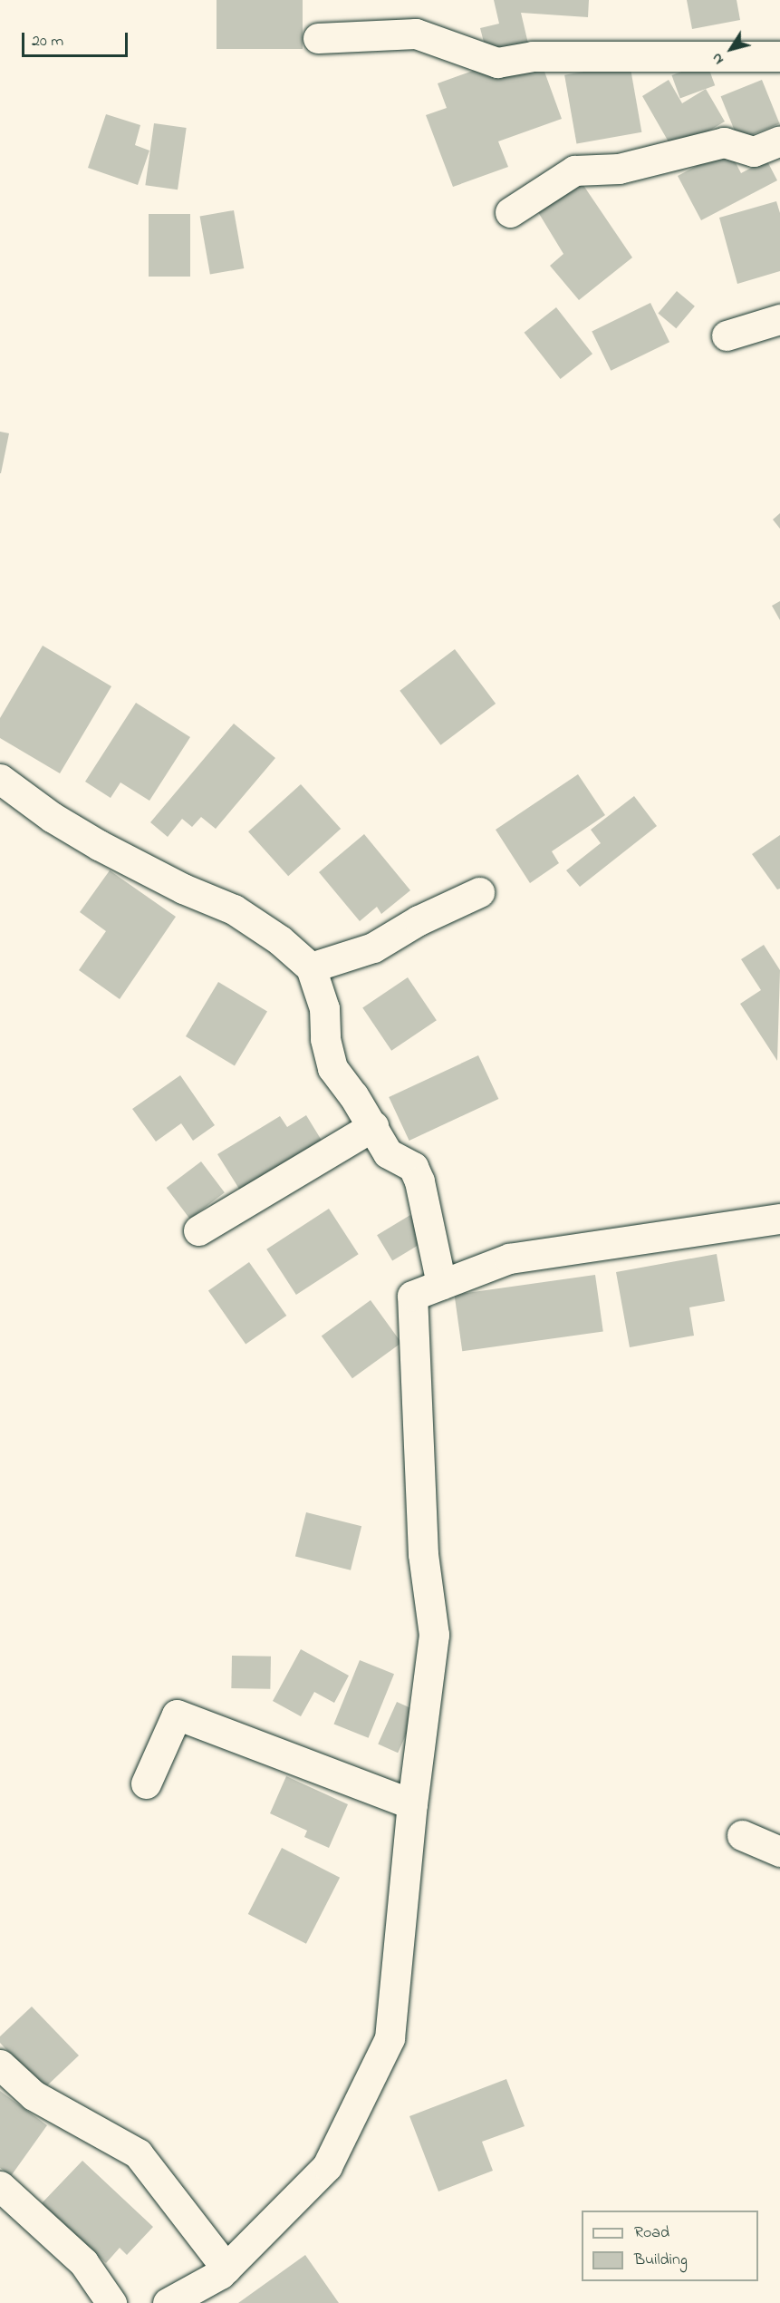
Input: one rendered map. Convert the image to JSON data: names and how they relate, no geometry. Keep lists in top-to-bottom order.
{
  "legend": ["Road", "Building"],
  "scale_bar": "20 m",
  "north": "bottom left"
}
